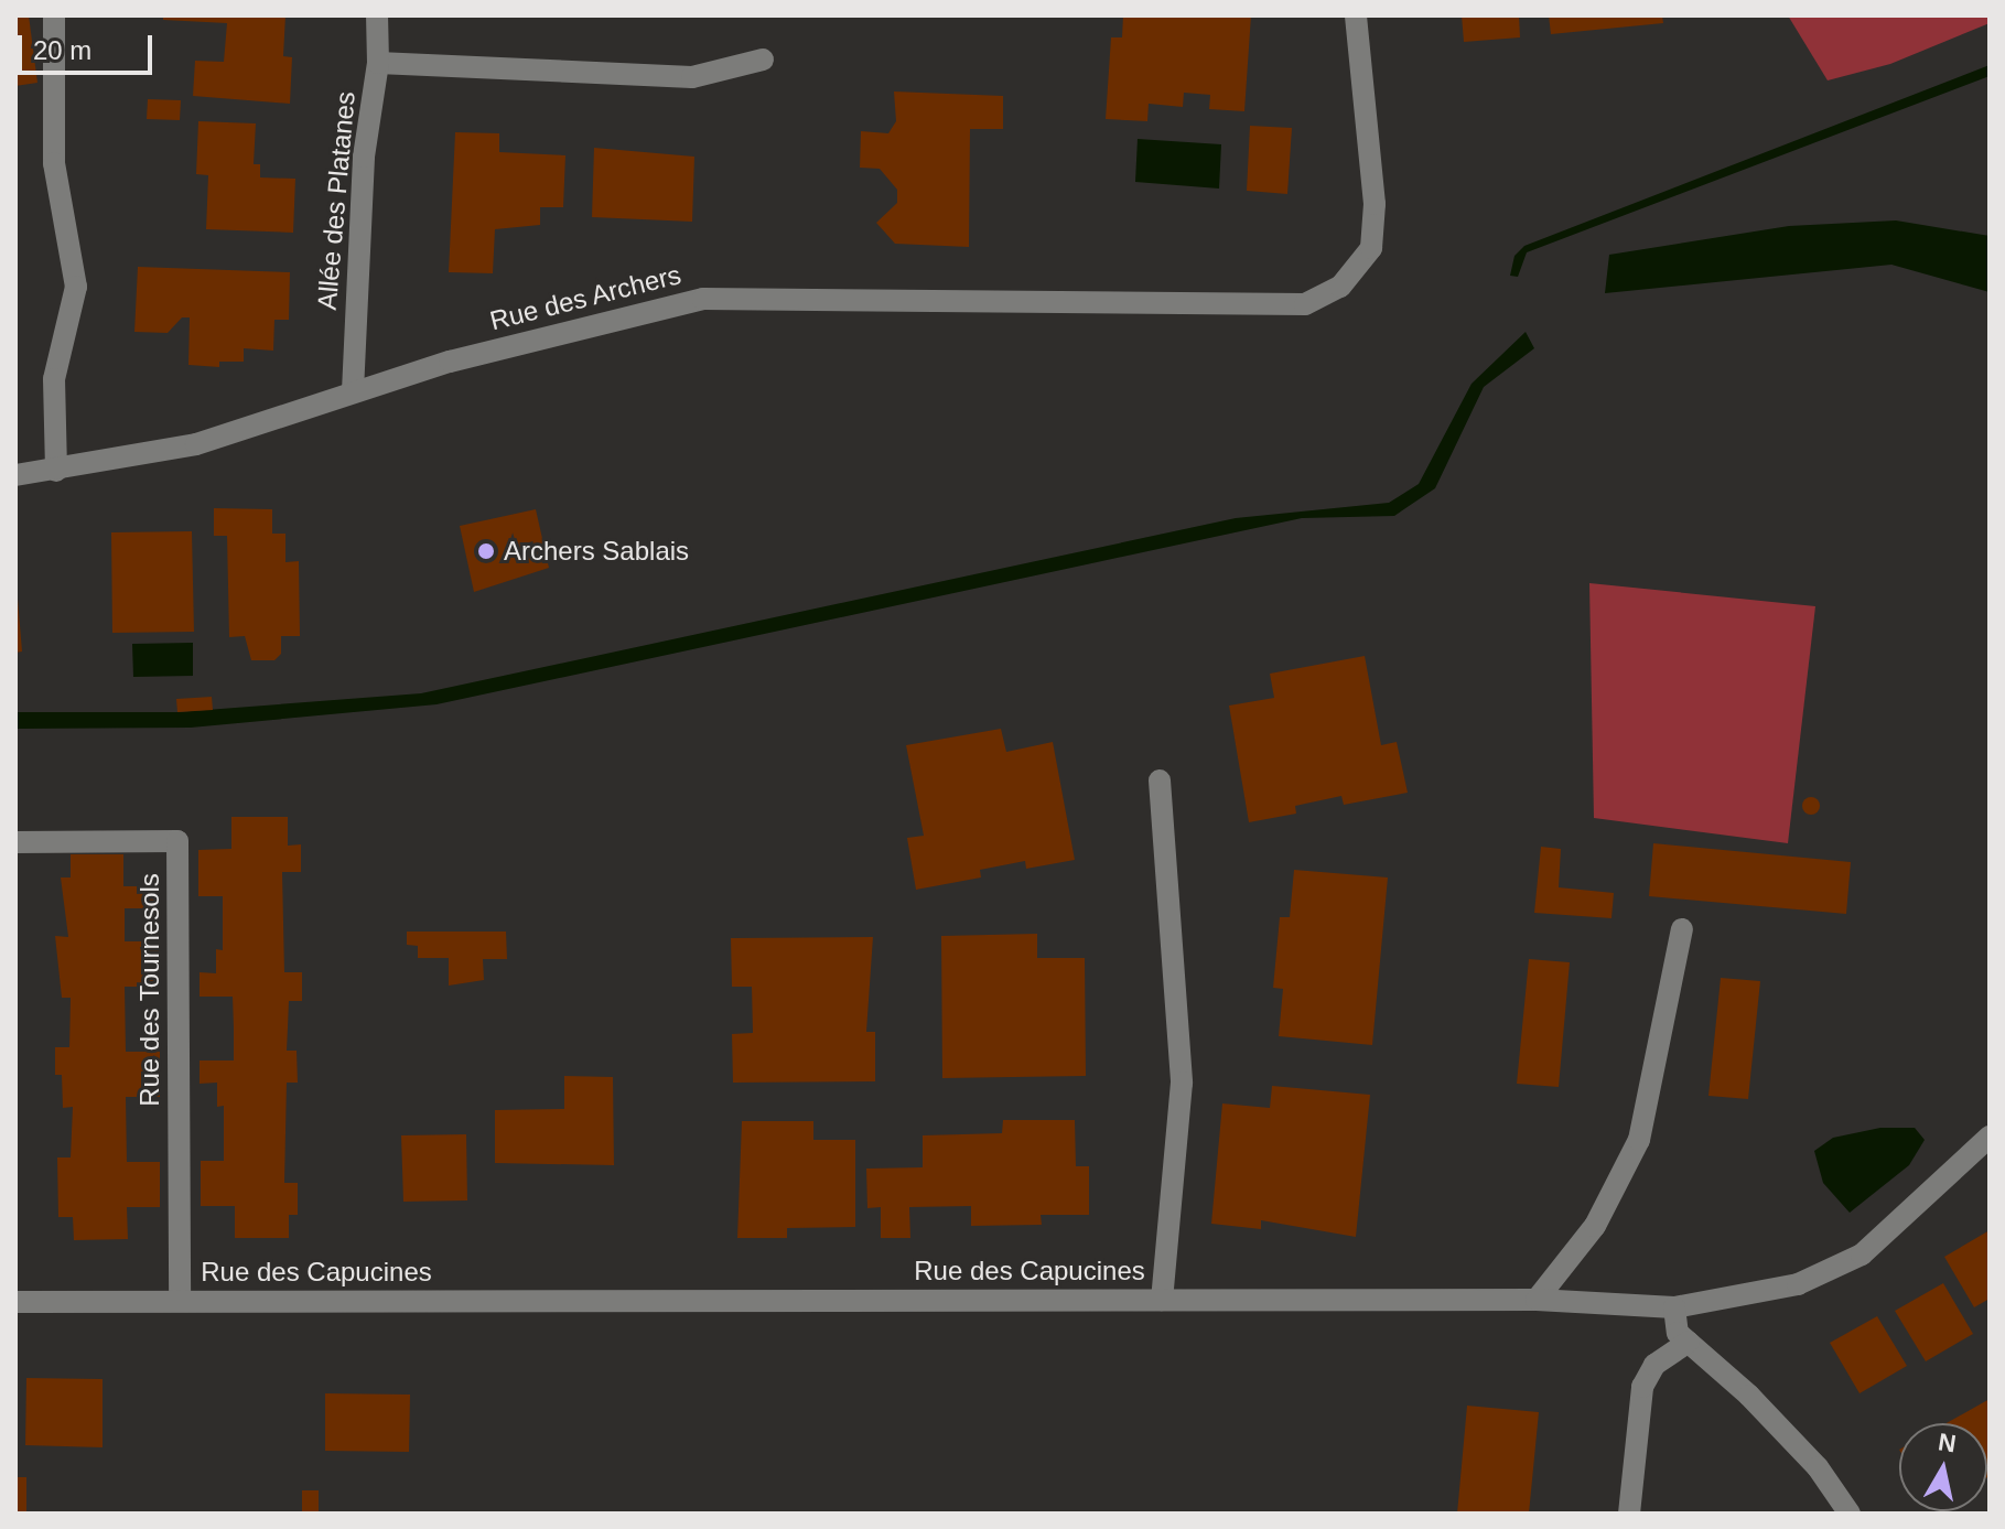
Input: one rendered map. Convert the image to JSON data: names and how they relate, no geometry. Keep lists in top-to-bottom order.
{
  "streets": {
    "street": [
      "Allée des Platanes",
      "Rue des Archers",
      "Rue des Tournesols",
      "Rue des Capucines"
    ]
  },
  "crossings": [
    ["Allée des Platanes", "Rue des Archers"],
    ["Rue des Tournesols", "Rue des Capucines"]
  ],
  "places": ["Archers Sablais"],
  "scale_bar": "20 m",
  "north": "top"
}
